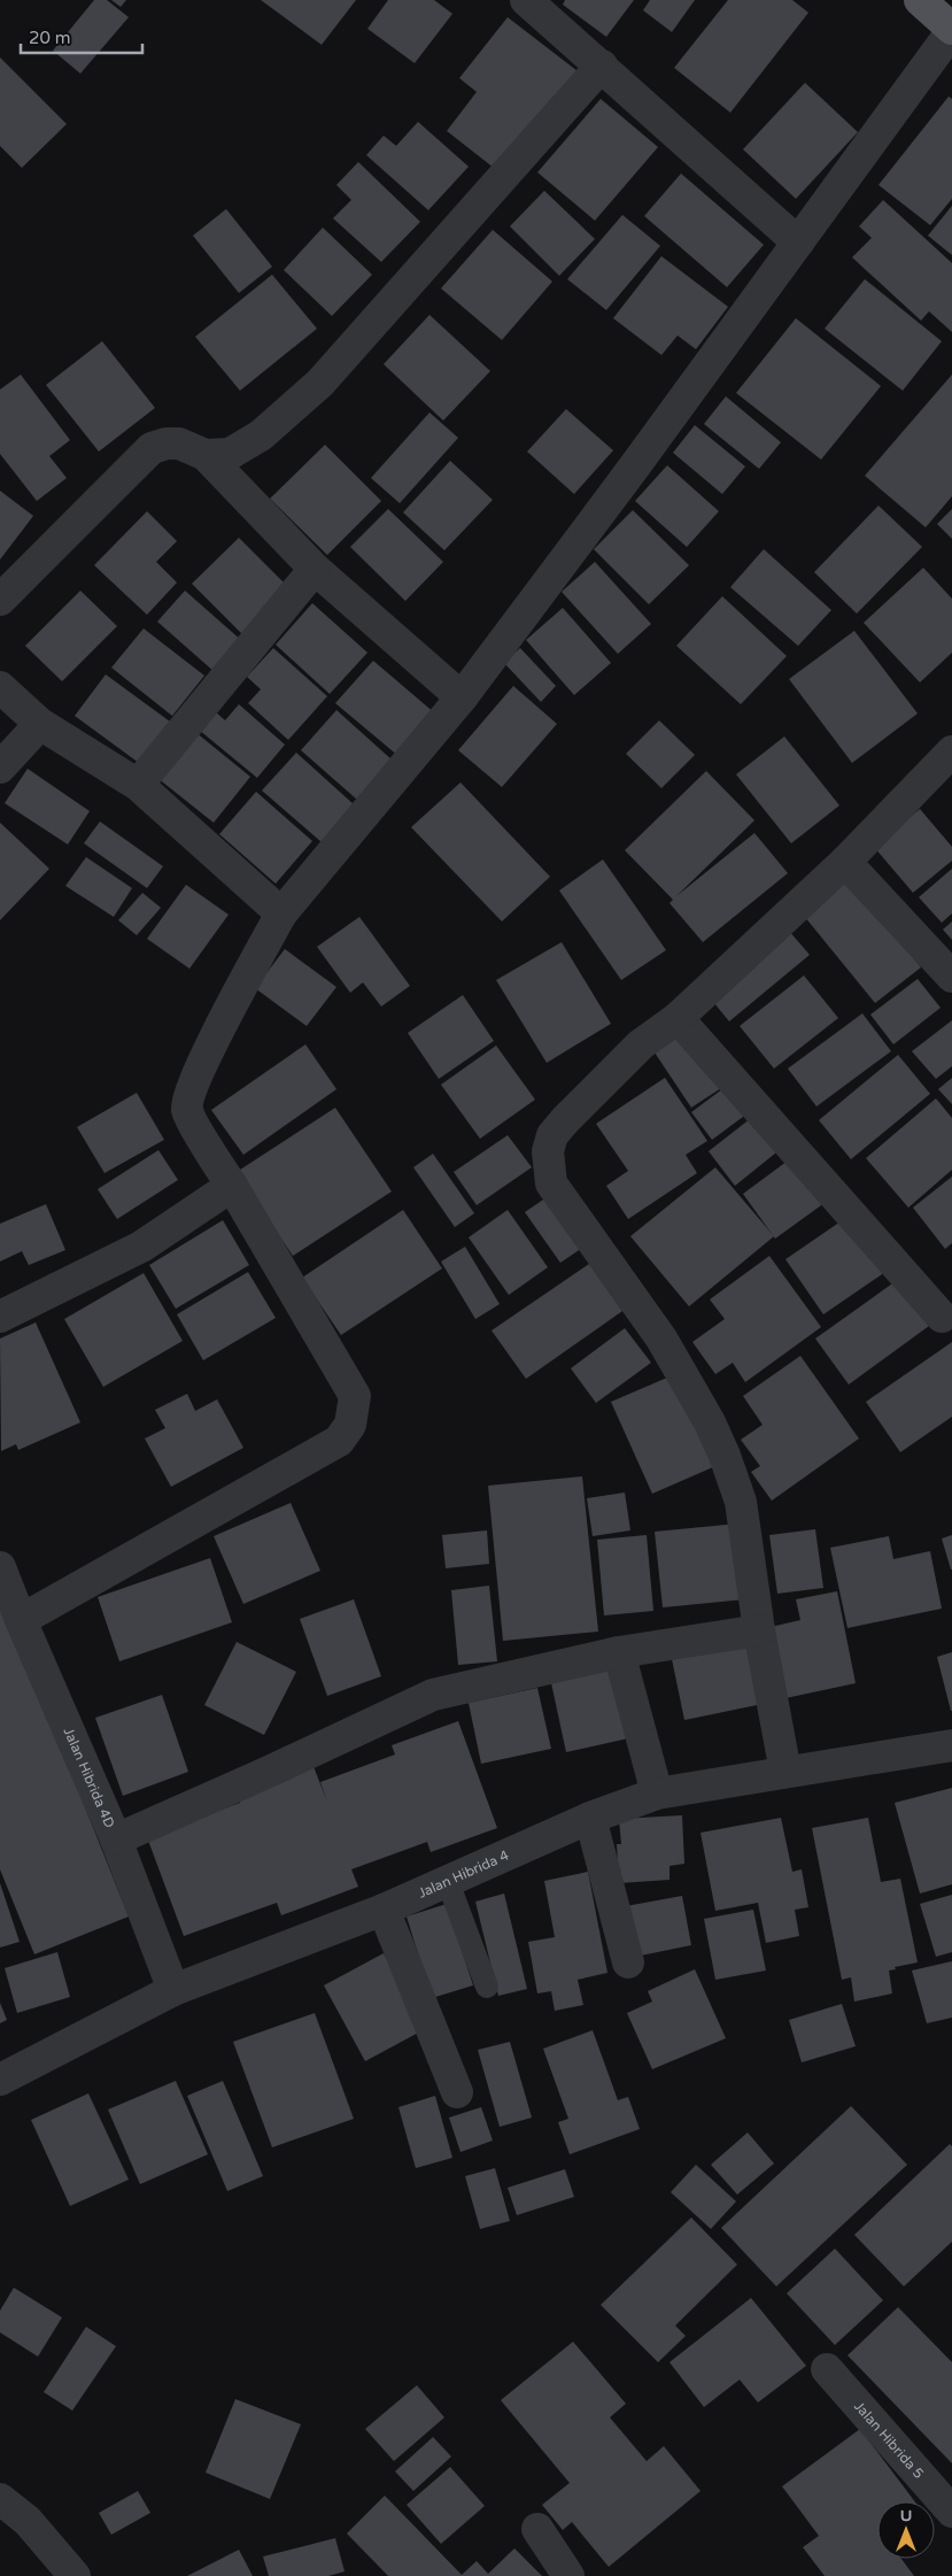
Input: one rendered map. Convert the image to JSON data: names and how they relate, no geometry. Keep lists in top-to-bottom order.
{
  "streets": {
    "street": ["Jalan Hibrida 4D", "Jalan Hibrida 4", "Jalan Hibrida 5"]
  },
  "crossings": [
    ["Jalan Hibrida 4D", "Jalan Hibrida 4"]
  ],
  "scale_bar": "20 m",
  "north": "top"
}
